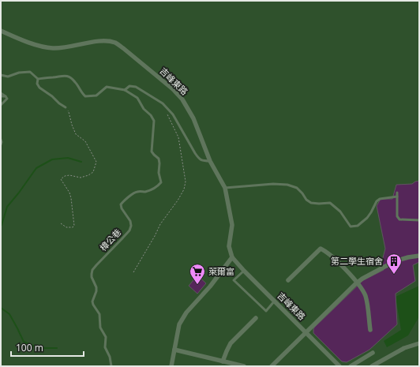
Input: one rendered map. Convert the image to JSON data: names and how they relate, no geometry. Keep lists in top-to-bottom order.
{
  "streets": {
    "street": ["吉峰東路"],
    "lane": ["樟公巷"]
  },
  "places": {
    "building": ["第二學生宿舍"],
    "supermarket": ["萊爾富"]
  },
  "scale_bar": "100 m"
}
